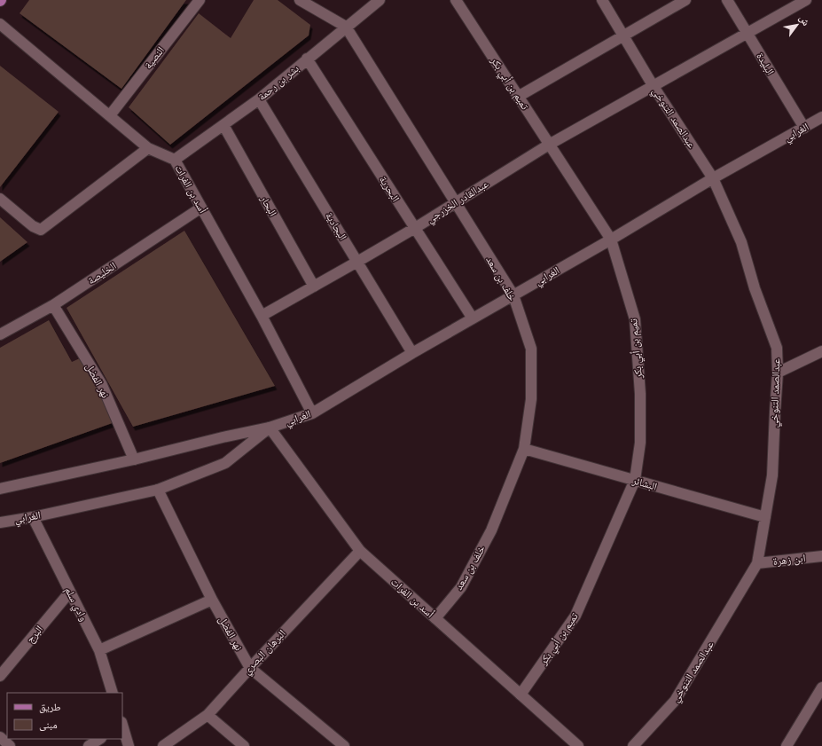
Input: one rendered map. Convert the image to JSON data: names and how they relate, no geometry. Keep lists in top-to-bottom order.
{
  "streets": {
    "street": [
      "النصية",
      "البليدة",
      "بشر بن رحمة",
      "تميم بن أبي بكر",
      "عبدالصمد التنوخي",
      "الغرابي",
      "أسد بن الفرات",
      "البحرية",
      "عبدالقادر الخزرجي",
      "البحار",
      "البجادية",
      "الخليصة",
      "خلف بن سعد",
      "نهر الفضل",
      "البشائر",
      "ابن زهرة",
      "وادي سلم",
      "البرج",
      "البرهان البصري"
    ]
  },
  "crossings": [
    ["النصية", "أسد بن الفرات"],
    ["البليدة", "الغرابي"],
    ["البليدة", "عبدالقادر الخزرجي"],
    ["بشر بن رحمة", "أسد بن الفرات"],
    ["بشر بن رحمة", "البحرية"],
    ["بشر بن رحمة", "البحار"],
    ["بشر بن رحمة", "البجادية"],
    ["بشر بن رحمة", "خلف بن سعد"],
    ["تميم بن أبي بكر", "الغرابي"],
    ["تميم بن أبي بكر", "أسد بن الفرات"],
    ["تميم بن أبي بكر", "عبدالقادر الخزرجي"],
    ["تميم بن أبي بكر", "البشائر"],
    ["عبدالصمد التنوخي", "الغرابي"],
    ["عبدالصمد التنوخي", "عبدالقادر الخزرجي"],
    ["عبدالصمد التنوخي", "البشائر"],
    ["عبدالصمد التنوخي", "ابن زهرة"],
    ["الغرابي", "أسد بن الفرات"],
    ["الغرابي", "البحرية"],
    ["الغرابي", "البجادية"],
    ["الغرابي", "خلف بن سعد"],
    ["الغرابي", "نهر الفضل"],
    ["الغرابي", "وادي سلم"],
    ["أسد بن الفرات", "عبدالقادر الخزرجي"],
    ["أسد بن الفرات", "الخليصة"],
    ["أسد بن الفرات", "خلف بن سعد"],
    ["أسد بن الفرات", "البرهان البصري"],
    ["البحرية", "عبدالقادر الخزرجي"],
    ["عبدالقادر الخزرجي", "البحار"],
    ["عبدالقادر الخزرجي", "البجادية"],
    ["عبدالقادر الخزرجي", "خلف بن سعد"],
    ["الخليصة", "نهر الفضل"],
    ["خلف بن سعد", "البشائر"],
    ["نهر الفضل", "البرهان البصري"],
    ["وادي سلم", "البرج"]
  ],
  "legend": ["طريق", "مبنى"],
  "north": "top right"
}
